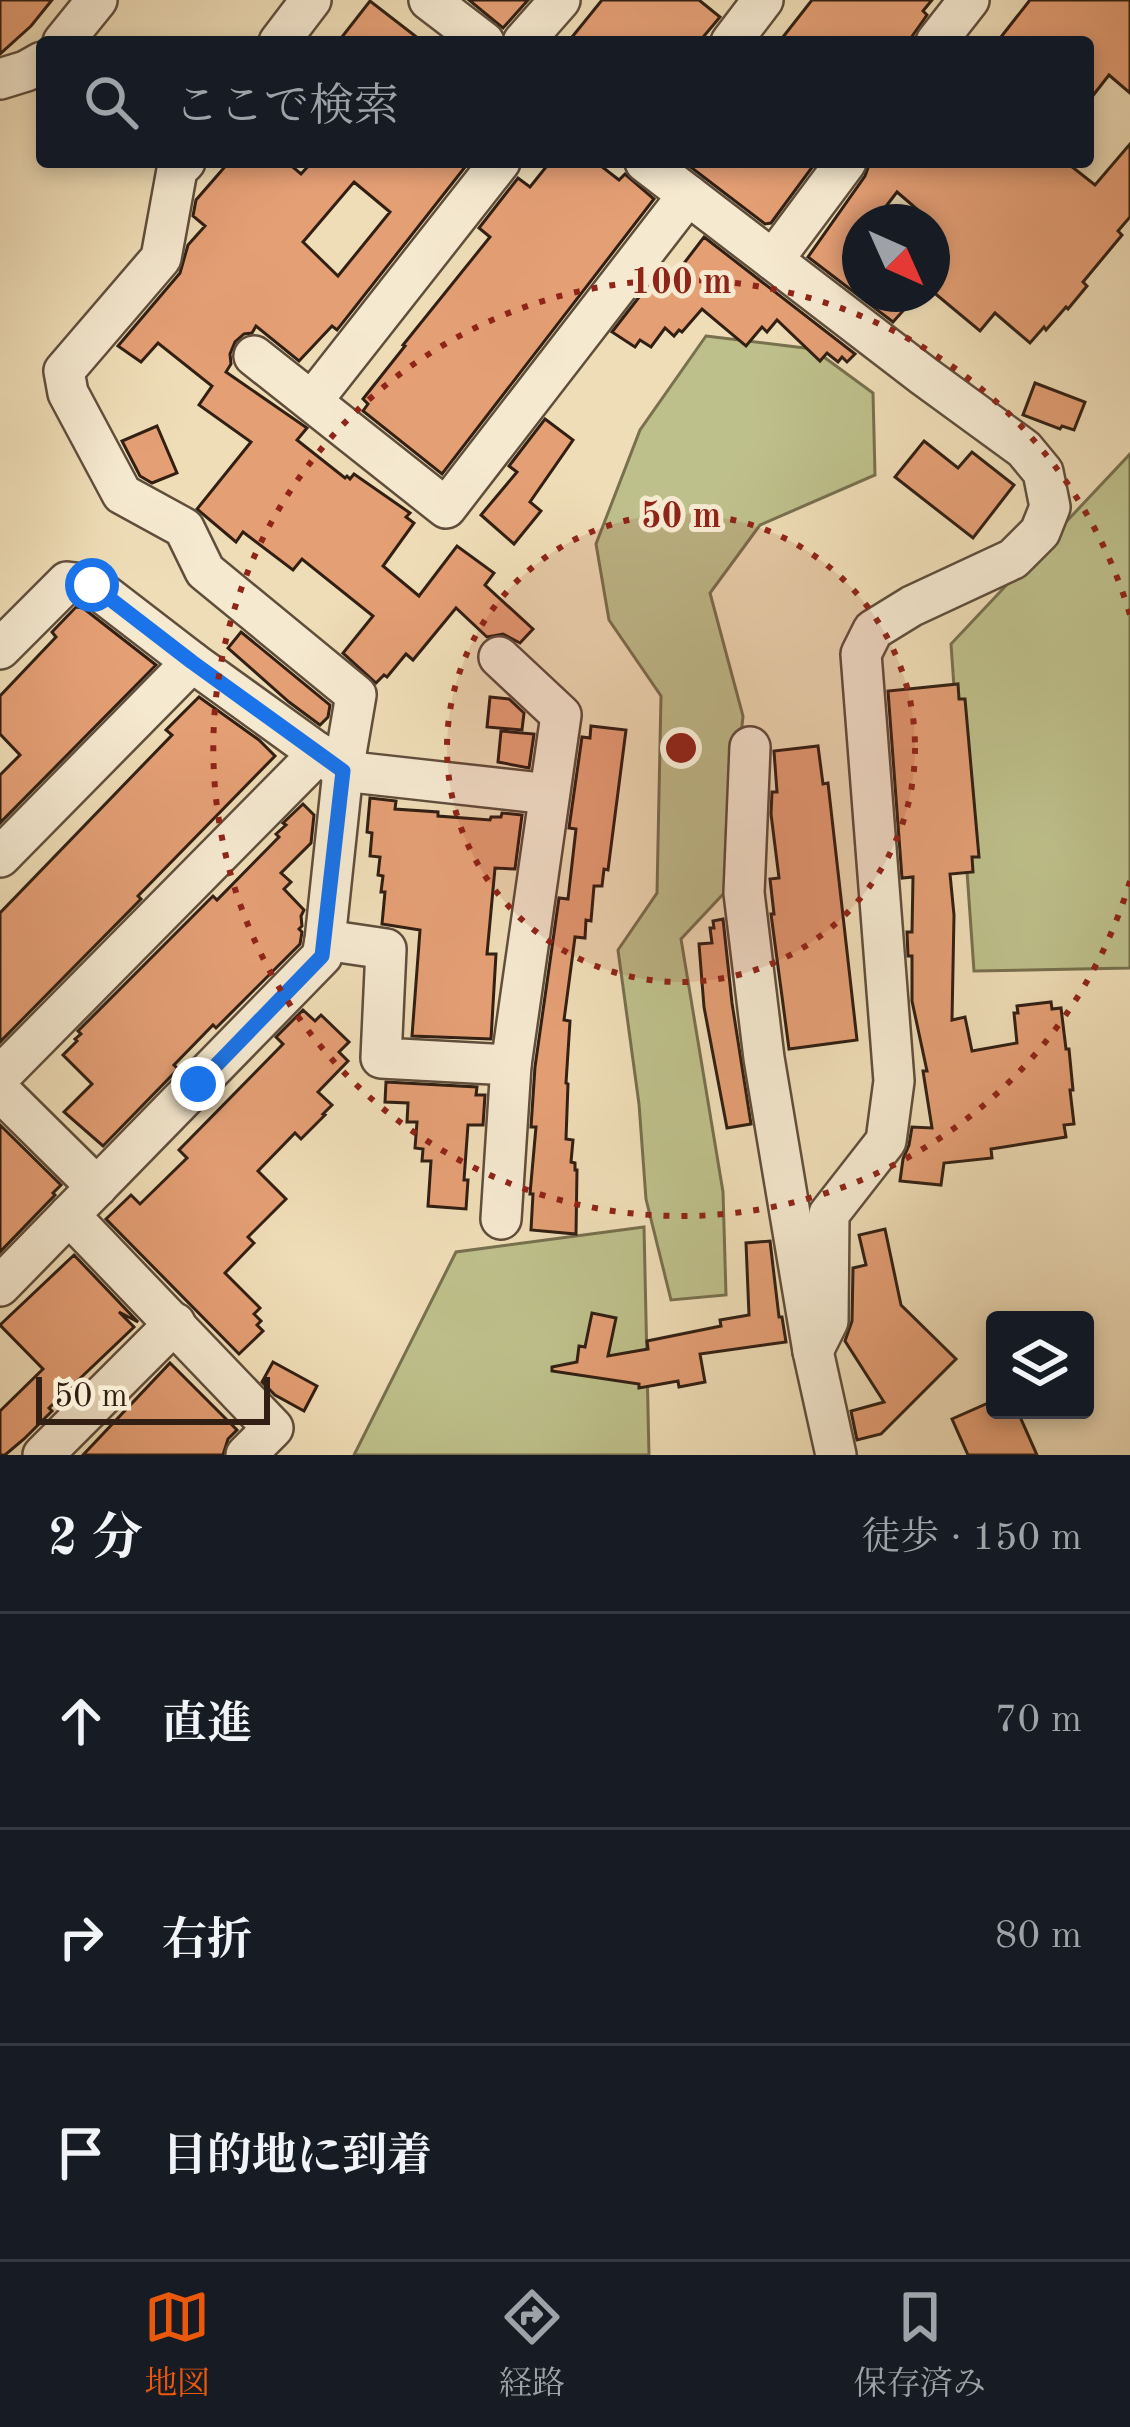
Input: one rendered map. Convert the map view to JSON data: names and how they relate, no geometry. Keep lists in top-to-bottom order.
{
  "scale_bar": "50 m",
  "north": "bottom right",
  "page": {
    "search": "ここで検索",
    "scale": "50 m",
    "heading": ["2 分", "徒歩 · 150 m"],
    "list": [
      ["直進", "70 m"],
      ["右折", "80 m"],
      "目的地に到着"
    ],
    "nav": ["地図", "経路", "保存済み"]
  },
  "rings": ["100 m", "50 m"]
}
